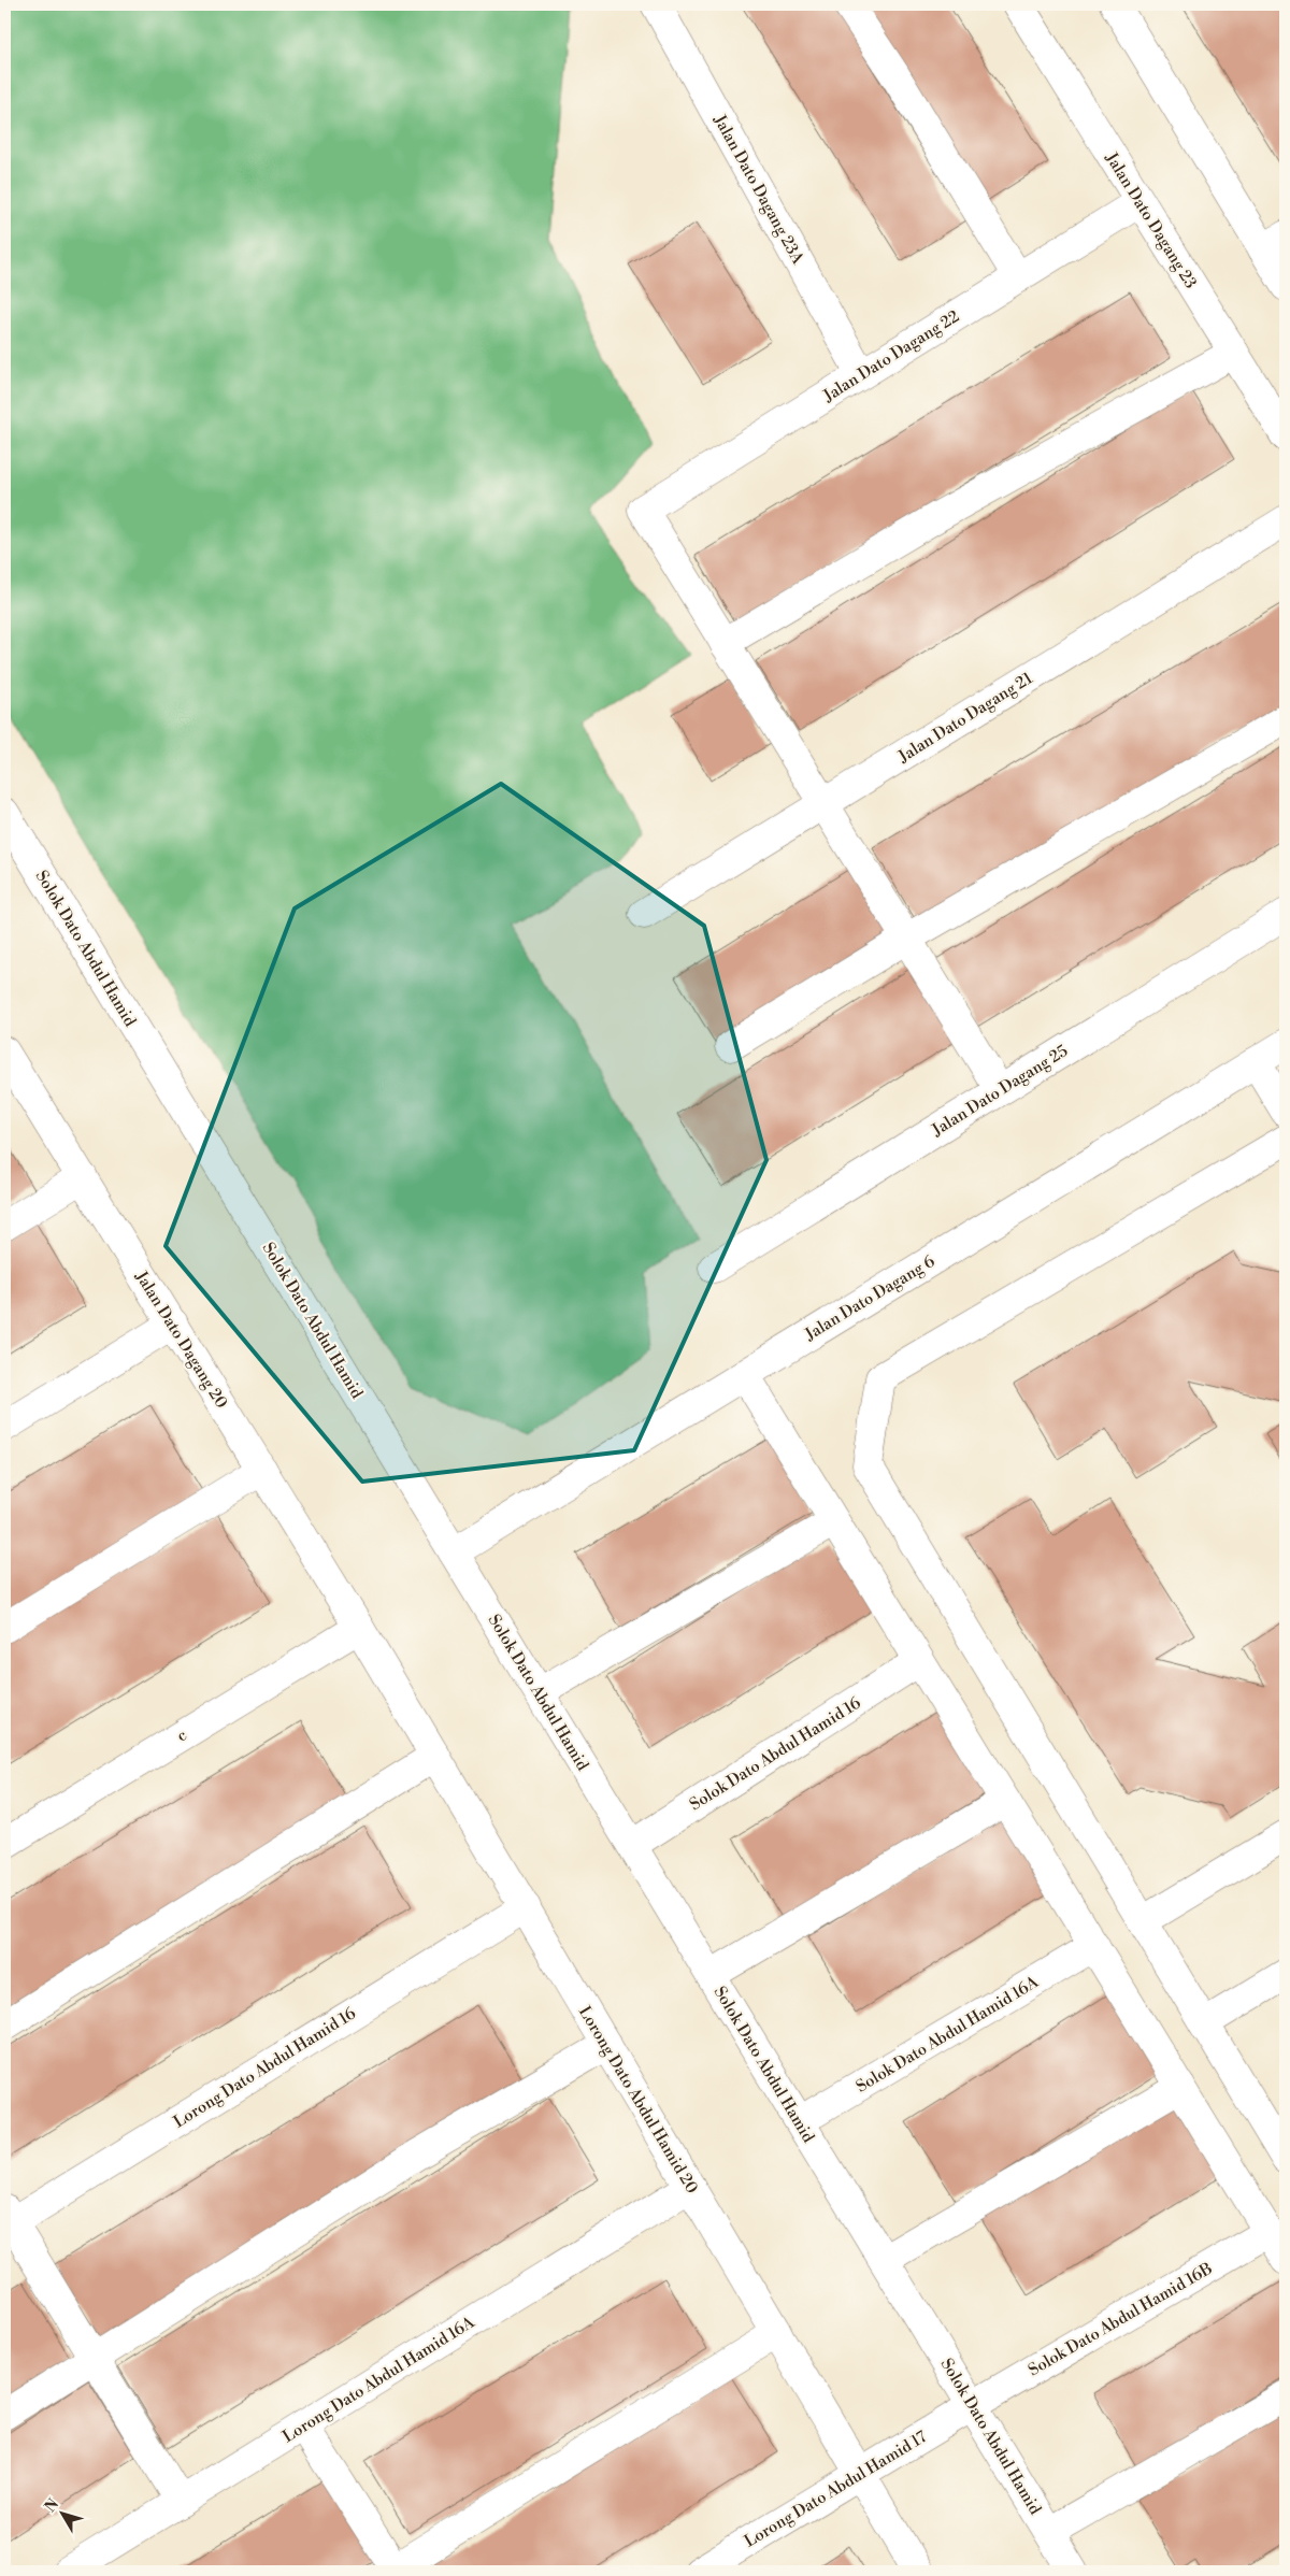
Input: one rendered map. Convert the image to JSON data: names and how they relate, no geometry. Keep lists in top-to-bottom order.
{
  "streets": {
    "street": [
      "Jalan Dato Dagang 23A",
      "Jalan Dato Dagang 23",
      "Jalan Dato Dagang 22",
      "Jalan Dato Dagang 21",
      "Solok Dato Abdul Hamid",
      "Jalan Dato Dagang 25",
      "Jalan Dato Dagang 6",
      "Jalan Dato Dagang 20",
      "c",
      "Solok Dato Abdul Hamid 16",
      "Solok Dato Abdul Hamid 16A",
      "Lorong Dato Abdul Hamid 16",
      "Lorong Dato Abdul Hamid 20",
      "Solok Dato Abdul Hamid 16B",
      "Lorong Dato Abdul Hamid 16A",
      "Lorong Dato Abdul Hamid 17"
    ]
  },
  "crossings": [
    ["Jalan Dato Dagang 23A", "Jalan Dato Dagang 22"],
    ["Jalan Dato Dagang 23", "Jalan Dato Dagang 22"],
    ["Solok Dato Abdul Hamid", "Jalan Dato Dagang 6"],
    ["Solok Dato Abdul Hamid", "Solok Dato Abdul Hamid 16"],
    ["Solok Dato Abdul Hamid", "Solok Dato Abdul Hamid 16A"],
    ["Solok Dato Abdul Hamid", "Solok Dato Abdul Hamid 16B"],
    ["Solok Dato Abdul Hamid", "Lorong Dato Abdul Hamid 17"],
    ["Jalan Dato Dagang 20", "c"],
    ["Jalan Dato Dagang 20", "Lorong Dato Abdul Hamid 20"],
    ["c", "Lorong Dato Abdul Hamid 20"],
    ["Lorong Dato Abdul Hamid 16", "Lorong Dato Abdul Hamid 20"],
    ["Lorong Dato Abdul Hamid 20", "Lorong Dato Abdul Hamid 16A"],
    ["Lorong Dato Abdul Hamid 20", "Lorong Dato Abdul Hamid 17"],
    ["Solok Dato Abdul Hamid 16B", "Lorong Dato Abdul Hamid 17"]
  ],
  "north": "top left"
}
